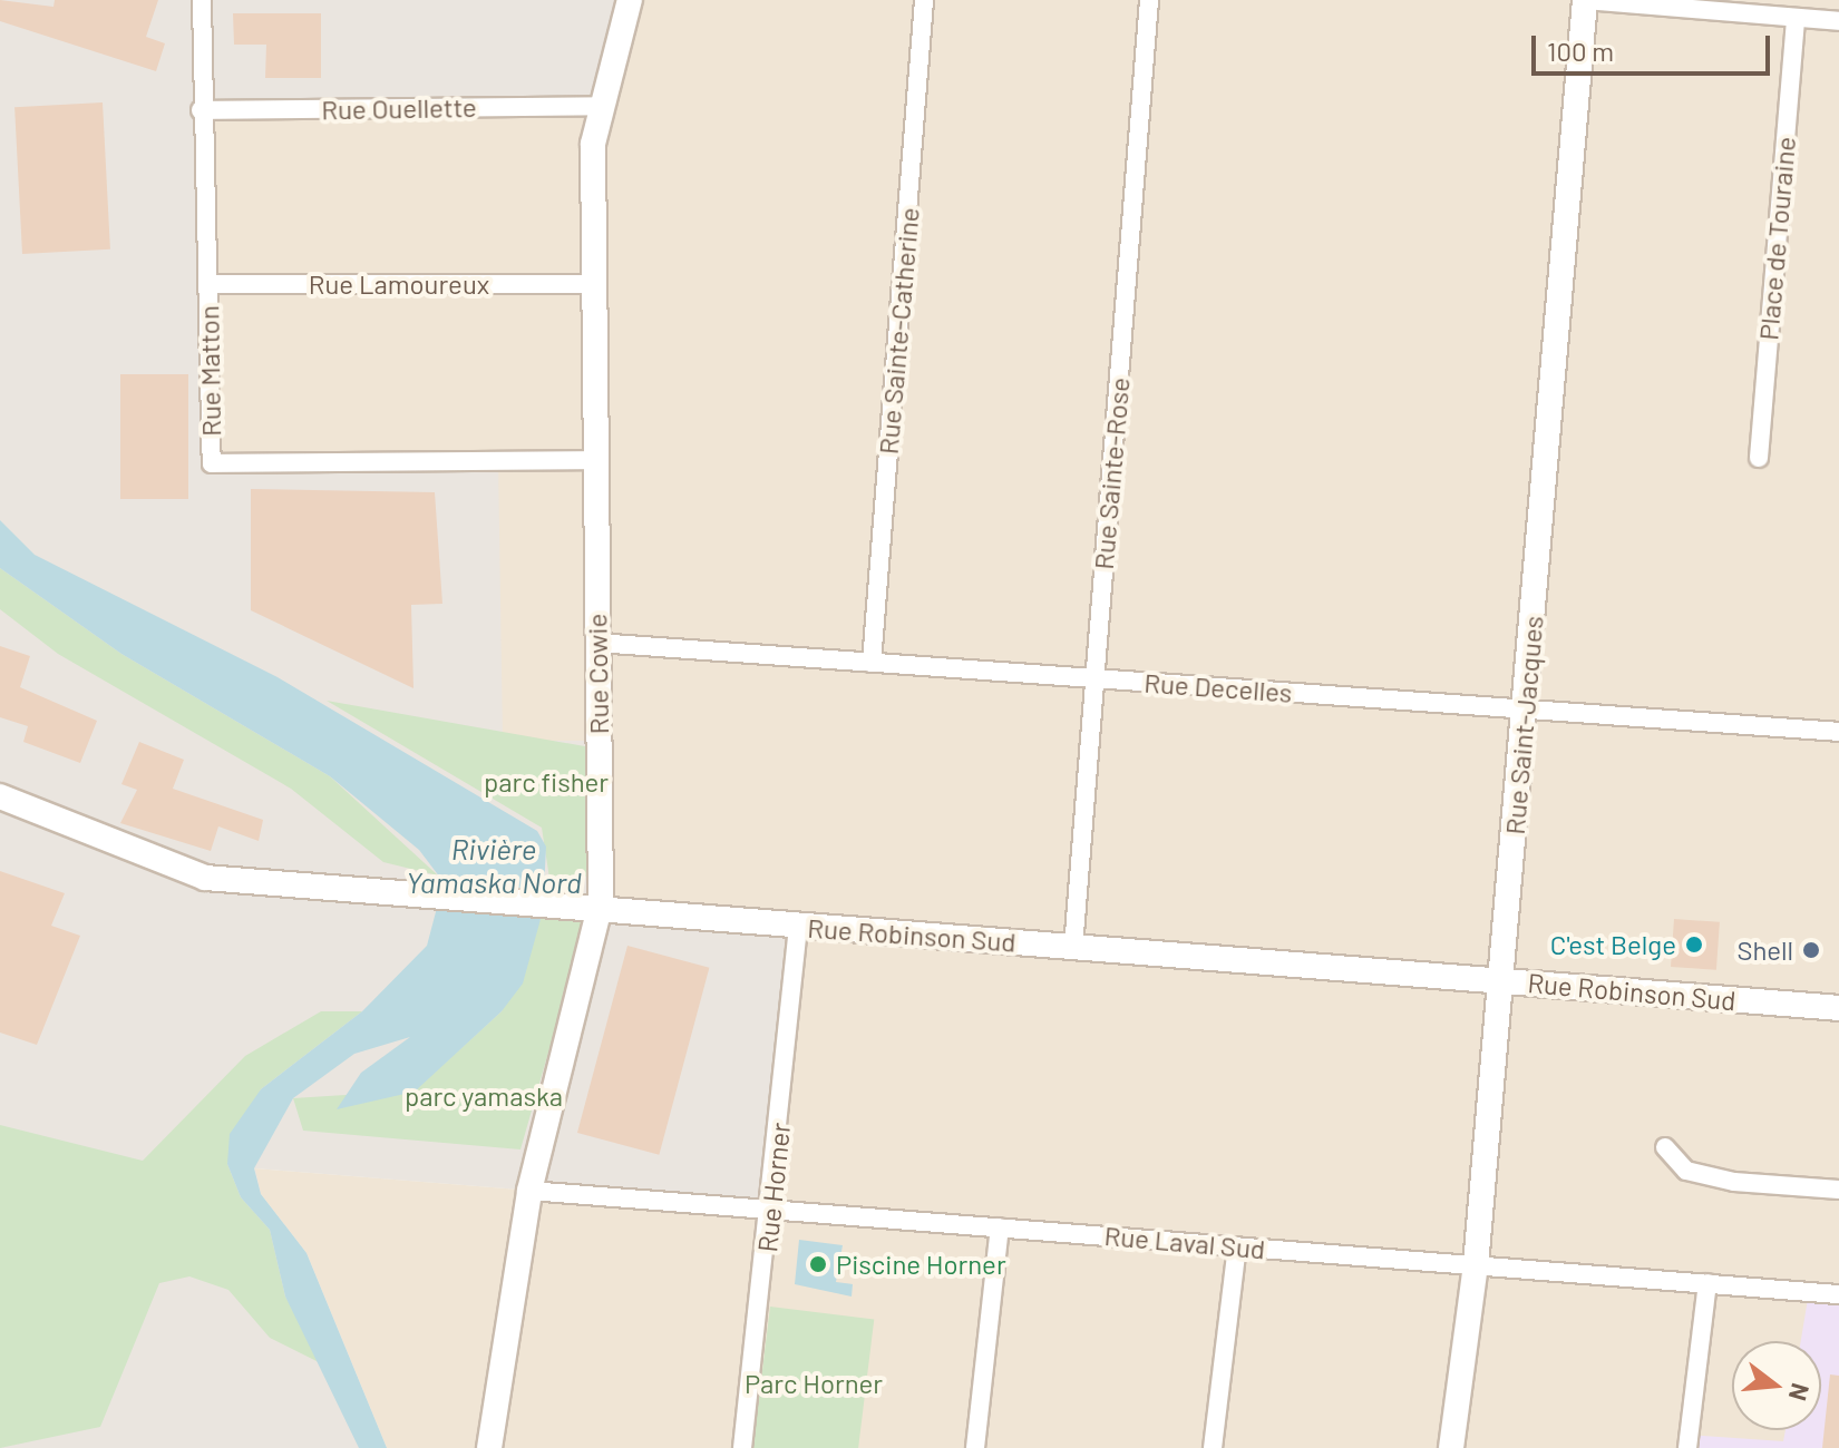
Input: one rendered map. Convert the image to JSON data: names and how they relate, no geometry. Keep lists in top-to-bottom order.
{
  "streets": {
    "street": [
      "Rue Ouellette",
      "Place de Touraine",
      "Rue Lamoureux",
      "Rue Sainte-Catherine",
      "Rue Matton",
      "Rue Sainte-Rose",
      "Rue Cowie",
      "Rue Decelles",
      "Rue Saint-Jacques",
      "Rue Robinson Sud",
      "Rue Horner",
      "Rue Laval Sud"
    ]
  },
  "crossings": [
    ["Rue Ouellette", "Rue Matton"],
    ["Rue Ouellette", "Rue Cowie"],
    ["Rue Lamoureux", "Rue Matton"],
    ["Rue Lamoureux", "Rue Cowie"],
    ["Rue Sainte-Catherine", "Rue Decelles"],
    ["Rue Matton", "Rue Cowie"],
    ["Rue Sainte-Rose", "Rue Decelles"],
    ["Rue Sainte-Rose", "Rue Robinson Sud"],
    ["Rue Cowie", "Rue Decelles"],
    ["Rue Cowie", "Rue Robinson Sud"],
    ["Rue Cowie", "Rue Laval Sud"],
    ["Rue Decelles", "Rue Saint-Jacques"],
    ["Rue Saint-Jacques", "Rue Robinson Sud"],
    ["Rue Saint-Jacques", "Rue Laval Sud"],
    ["Rue Robinson Sud", "Rue Horner"],
    ["Rue Horner", "Rue Laval Sud"]
  ],
  "water": ["Rivière Yamaska Nord"],
  "parks": ["parc fisher", "parc yamaska", "Parc Horner"],
  "places": ["C'est Belge", "Shell", "Piscine Horner"],
  "scale_bar": "100 m",
  "north": "right"
}
